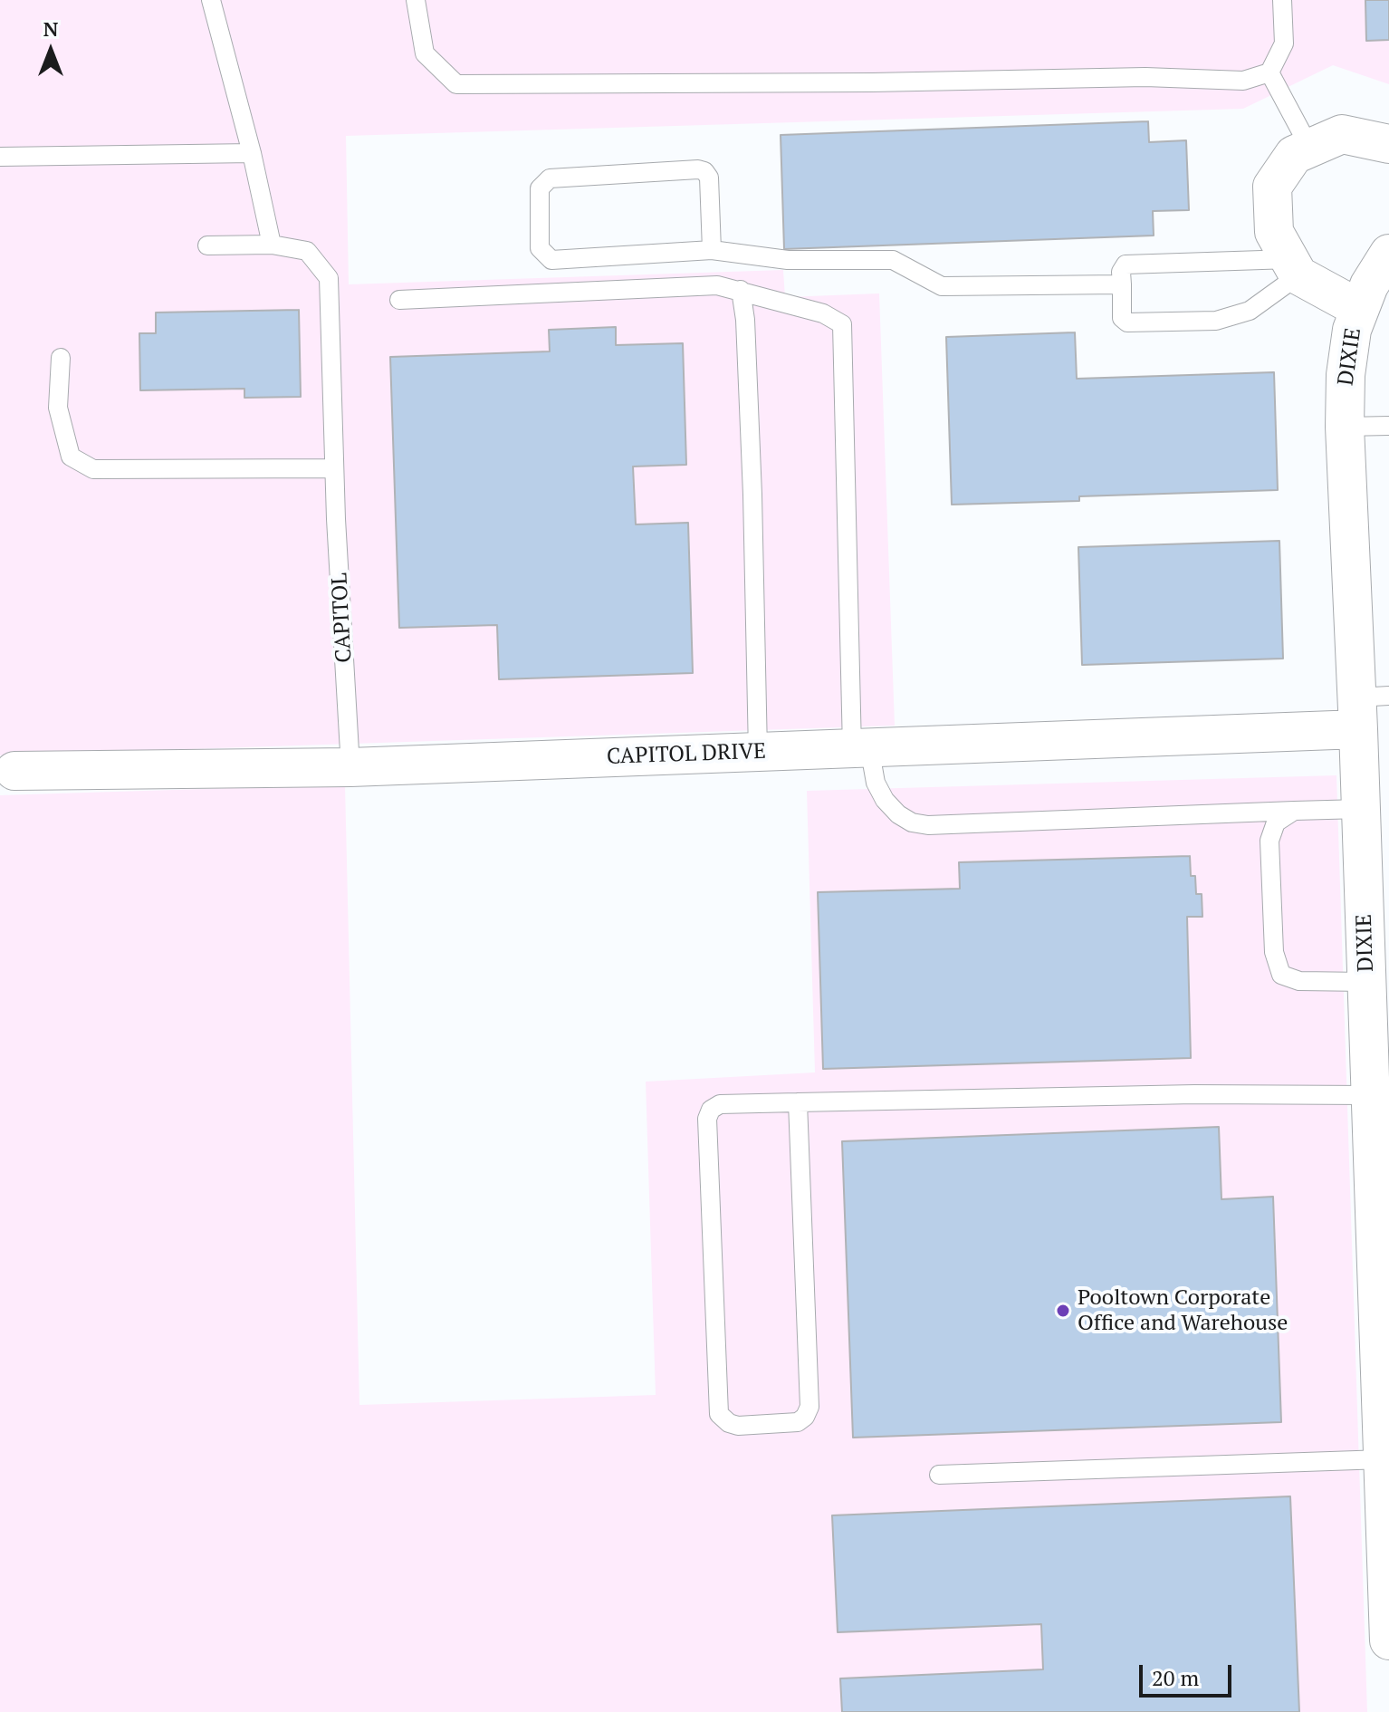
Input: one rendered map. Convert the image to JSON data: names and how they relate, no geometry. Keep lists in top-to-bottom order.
{
  "streets": {
    "street": ["DIXIE", "CAPITOL DRIVE"],
    "lane": ["CAPITOL"]
  },
  "crossings": [
    ["DIXIE", "CAPITOL DRIVE"],
    ["CAPITOL", "CAPITOL DRIVE"]
  ],
  "places": ["Pooltown Corporate Office and Warehouse"],
  "scale_bar": "20 m",
  "north": "top"
}
